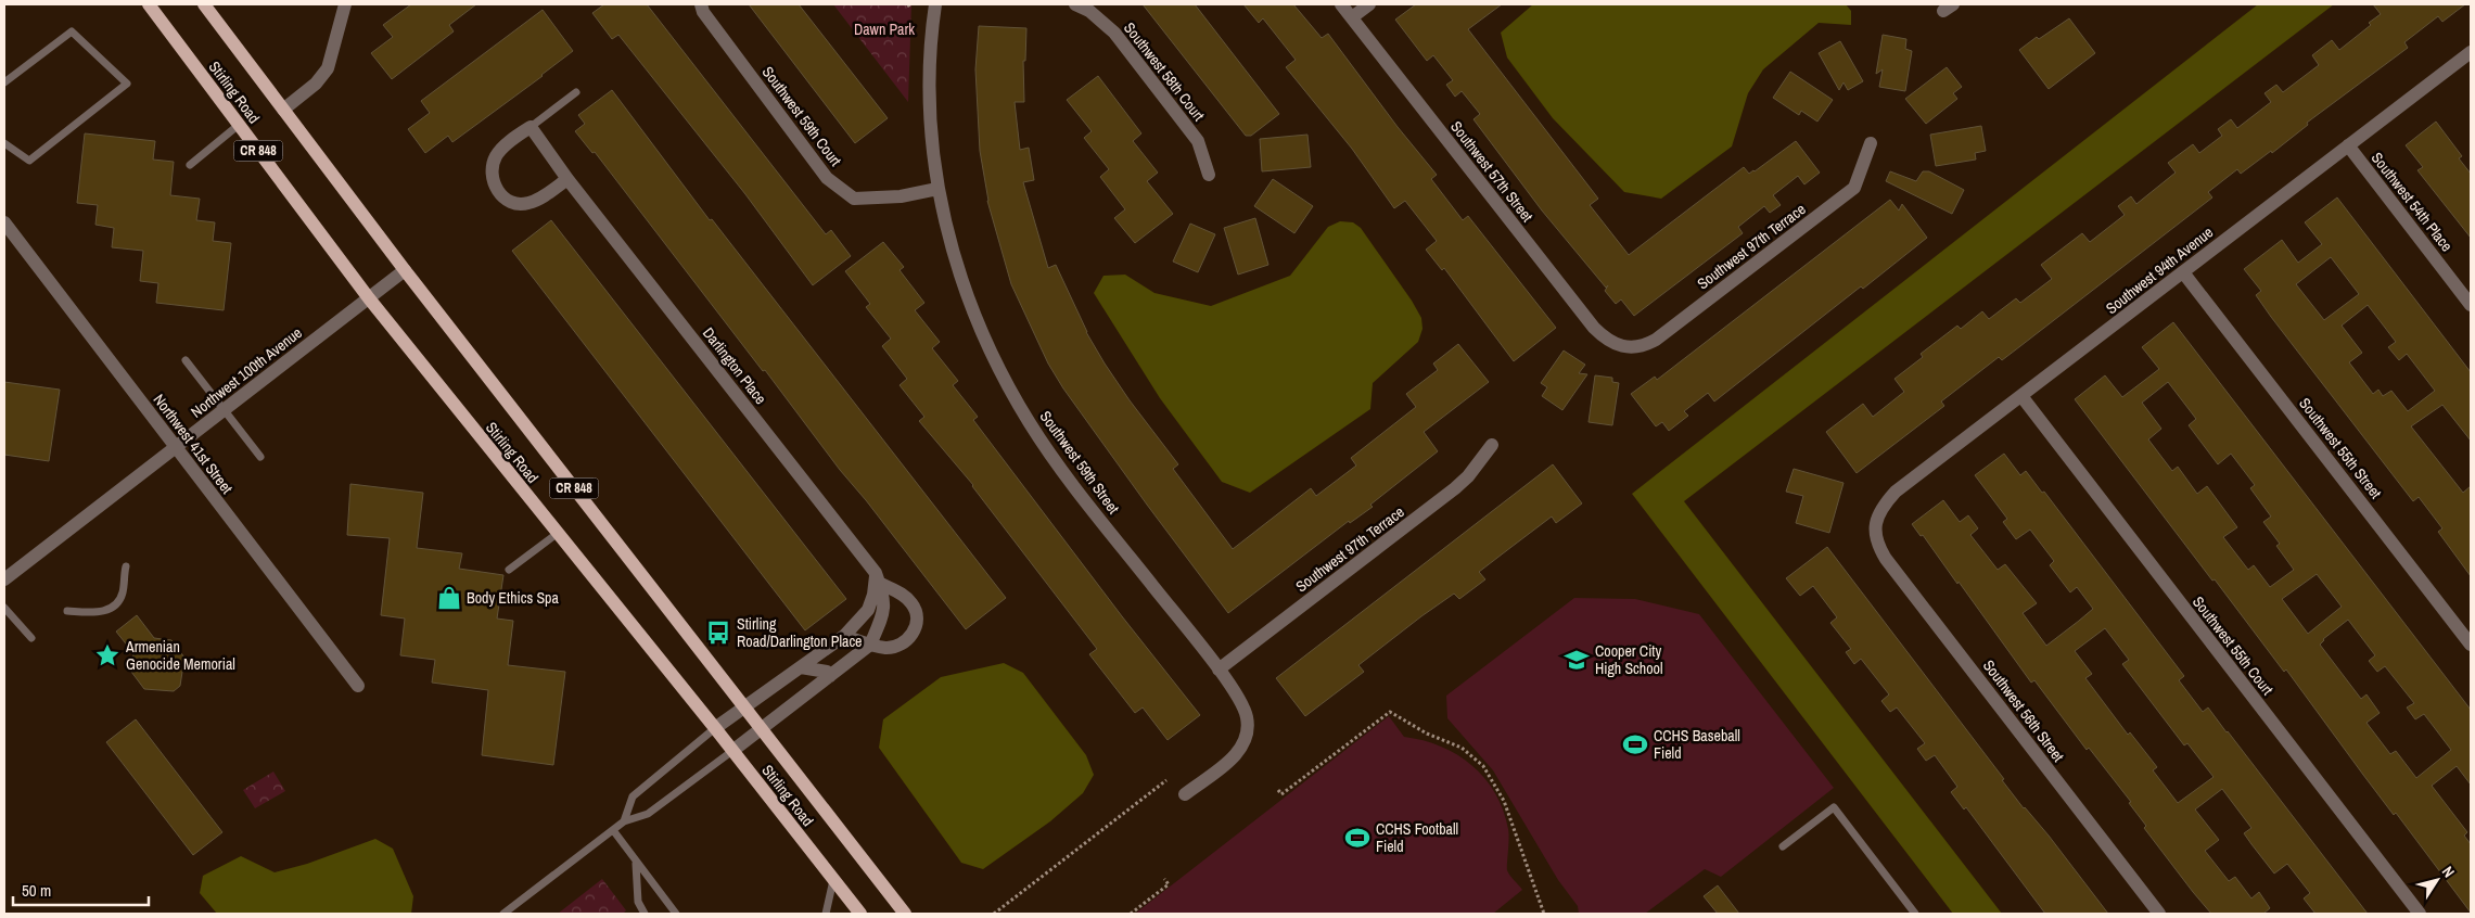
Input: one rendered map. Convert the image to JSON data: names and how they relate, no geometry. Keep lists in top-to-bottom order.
{
  "streets": {
    "main road": ["Stirling Road", "CR 848"],
    "street": [
      "Southwest 58th Court",
      "Southwest 59th Court",
      "Southwest 57th Street",
      "Southwest 54th Place",
      "Southwest 97th Terrace",
      "Southwest 94th Avenue",
      "Darlington Place",
      "Northwest 100th Avenue",
      "Northwest 41st Street",
      "Southwest 55th Street",
      "Southwest 59th Street",
      "Southwest 55th Court",
      "Southwest 56th Street"
    ]
  },
  "crossings": [
    ["Stirling Road", "Northwest 100th Avenue"],
    ["Southwest 59th Court", "Southwest 59th Street"],
    ["Southwest 57th Street", "Southwest 97th Terrace"],
    ["Southwest 54th Place", "Southwest 94th Avenue"],
    ["Southwest 97th Terrace", "Southwest 59th Street"],
    ["Southwest 94th Avenue", "Southwest 55th Street"],
    ["Southwest 94th Avenue", "Southwest 55th Court"],
    ["Southwest 94th Avenue", "Southwest 56th Street"],
    ["Northwest 100th Avenue", "Northwest 41st Street"]
  ],
  "parks": ["Dawn Park"],
  "places": {
    "shop": ["Body Ethics Spa"],
    "bus stop": ["Stirling Road/Darlington Place"],
    "place": ["Armenian Genocide Memorial"],
    "school or university": ["Cooper City High School"],
    "sports": ["CCHS Baseball Field", "CCHS Football Field"]
  },
  "scale_bar": "50 m",
  "north": "top right"
}
